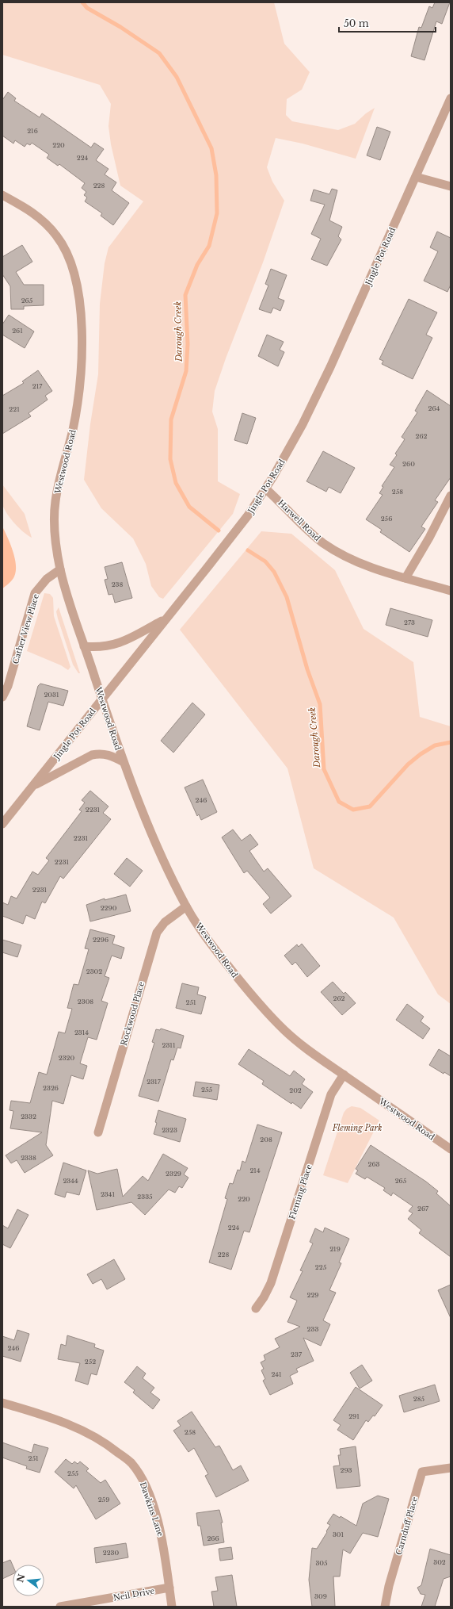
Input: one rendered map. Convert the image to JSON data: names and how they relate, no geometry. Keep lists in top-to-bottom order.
{
  "streets": {
    "street": [
      "Jingle Pot Road",
      "Westwood Road",
      "Harwell Road",
      "Cather View Place",
      "Rockwood Place",
      "Fleming Place",
      "Dawkins Lane",
      "Carnduff Place",
      "Neil Drive"
    ]
  },
  "crossings": [
    ["Jingle Pot Road", "Westwood Road"],
    ["Jingle Pot Road", "Harwell Road"],
    ["Westwood Road", "Cather View Place"],
    ["Westwood Road", "Rockwood Place"],
    ["Westwood Road", "Fleming Place"],
    ["Dawkins Lane", "Neil Drive"]
  ],
  "water": ["Darough Creek"],
  "parks": ["Fleming Park"],
  "house_numbers": [
    "216",
    "220",
    "224",
    "228",
    "265",
    "261",
    "217",
    "264",
    "221",
    "262",
    "260",
    "258",
    "256",
    "238",
    "273",
    "2031",
    "246",
    "2231",
    "2231",
    "2231",
    "2231",
    "2290",
    "2296",
    "2302",
    "262",
    "2308",
    "251",
    "2314",
    "2311",
    "2320",
    "2317",
    "2326",
    "255",
    "202",
    "2332",
    "2323",
    "208",
    "2338",
    "263",
    "214",
    "2329",
    "2344",
    "265",
    "2341",
    "2335",
    "220",
    "267",
    "224",
    "219",
    "228",
    "225",
    "229",
    "233",
    "246",
    "237",
    "252",
    "241",
    "285",
    "291",
    "258",
    "251",
    "293",
    "255",
    "259",
    "301",
    "266",
    "2230",
    "302",
    "305",
    "309"
  ],
  "scale_bar": "50 m",
  "north": "left"
}
